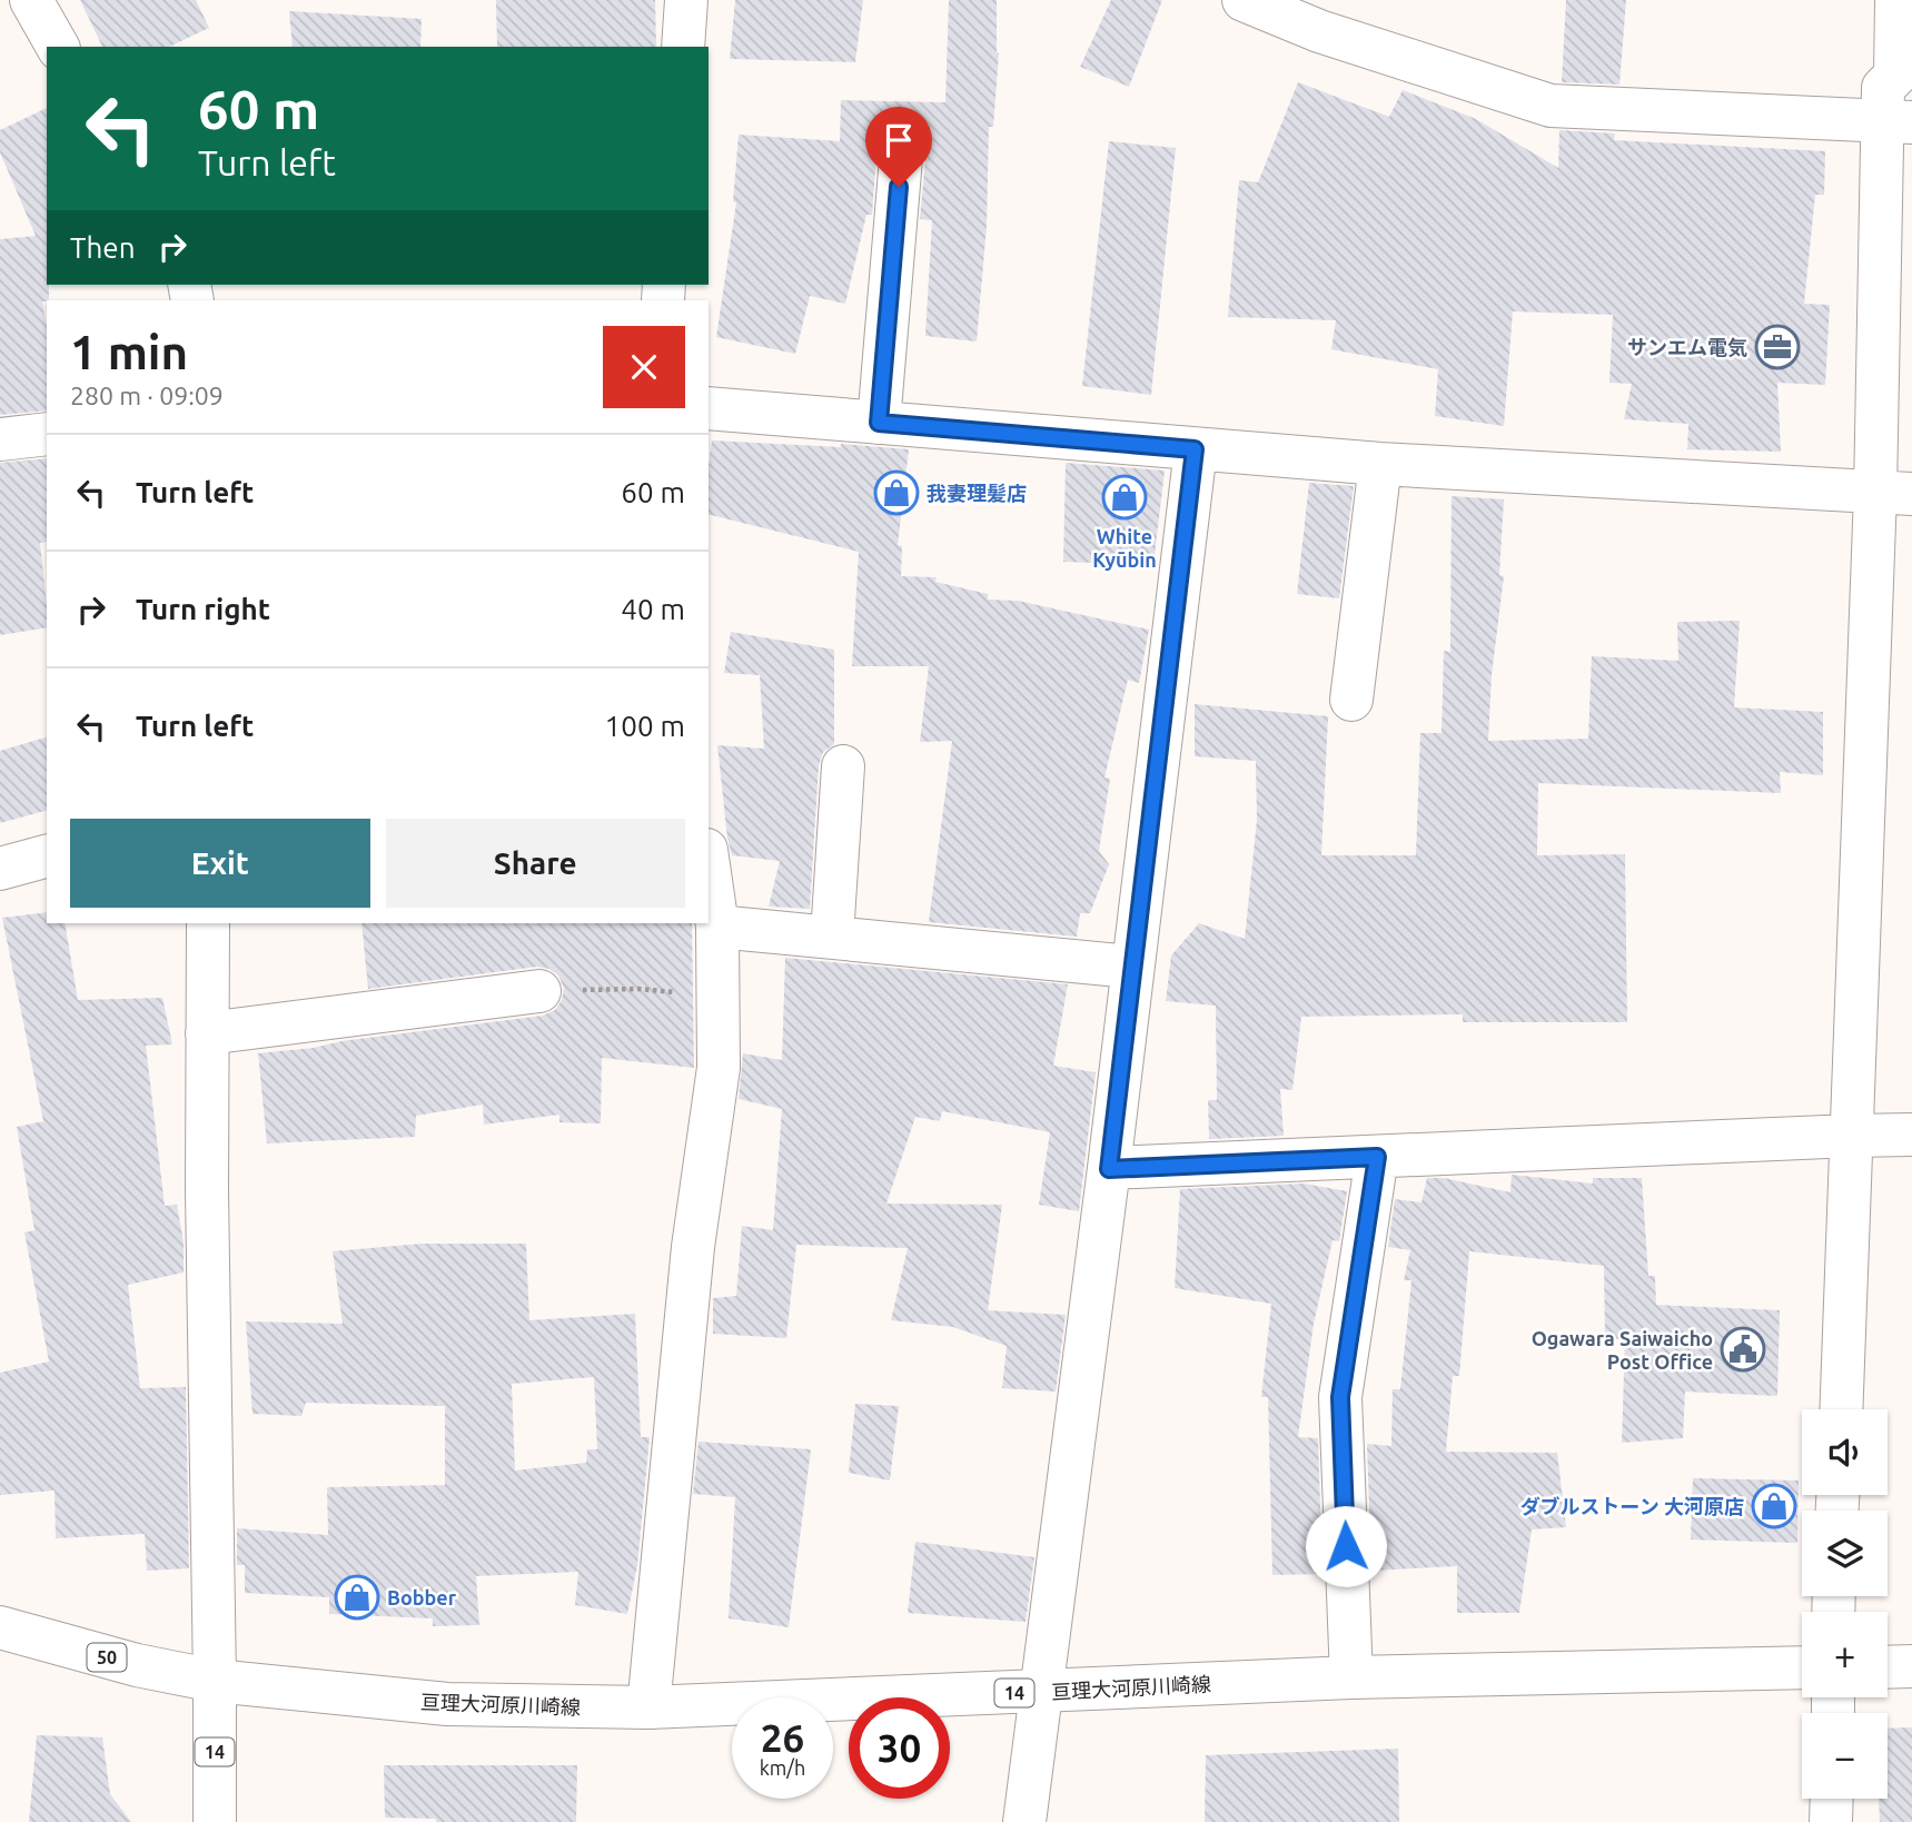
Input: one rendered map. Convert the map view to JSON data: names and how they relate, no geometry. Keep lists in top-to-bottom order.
{
  "streets": {
    "street": ["50", "亘理大河原川崎線", "14"]
  },
  "crossings": [
    ["50", "亘理大河原川崎線"],
    ["50", "14"],
    ["亘理大河原川崎線", "14"]
  ],
  "places": {
    "office": ["サンエム電気"],
    "shop": [
      "我妻理髪店",
      "White Kyūbin",
      "ダブルストーン 大河原店",
      "Bobber"
    ],
    "public building": ["Ogawara Saiwaicho Post Office"]
  },
  "page": {
    "turn": ["60 m", "Turn left"],
    "then": "Then",
    "heading": ["1 min", "280 m · 09:09"],
    "list": [
      {
        "name": "Turn left",
        "value": "60 m"
      },
      {
        "name": "Turn right",
        "value": "40 m"
      },
      {
        "name": "Turn left",
        "value": "100 m"
      }
    ],
    "buttons": ["Exit", "Share"],
    "map_buttons": ["+", "−"],
    "speed": "26 km/h",
    "limit": "30"
  }
}
